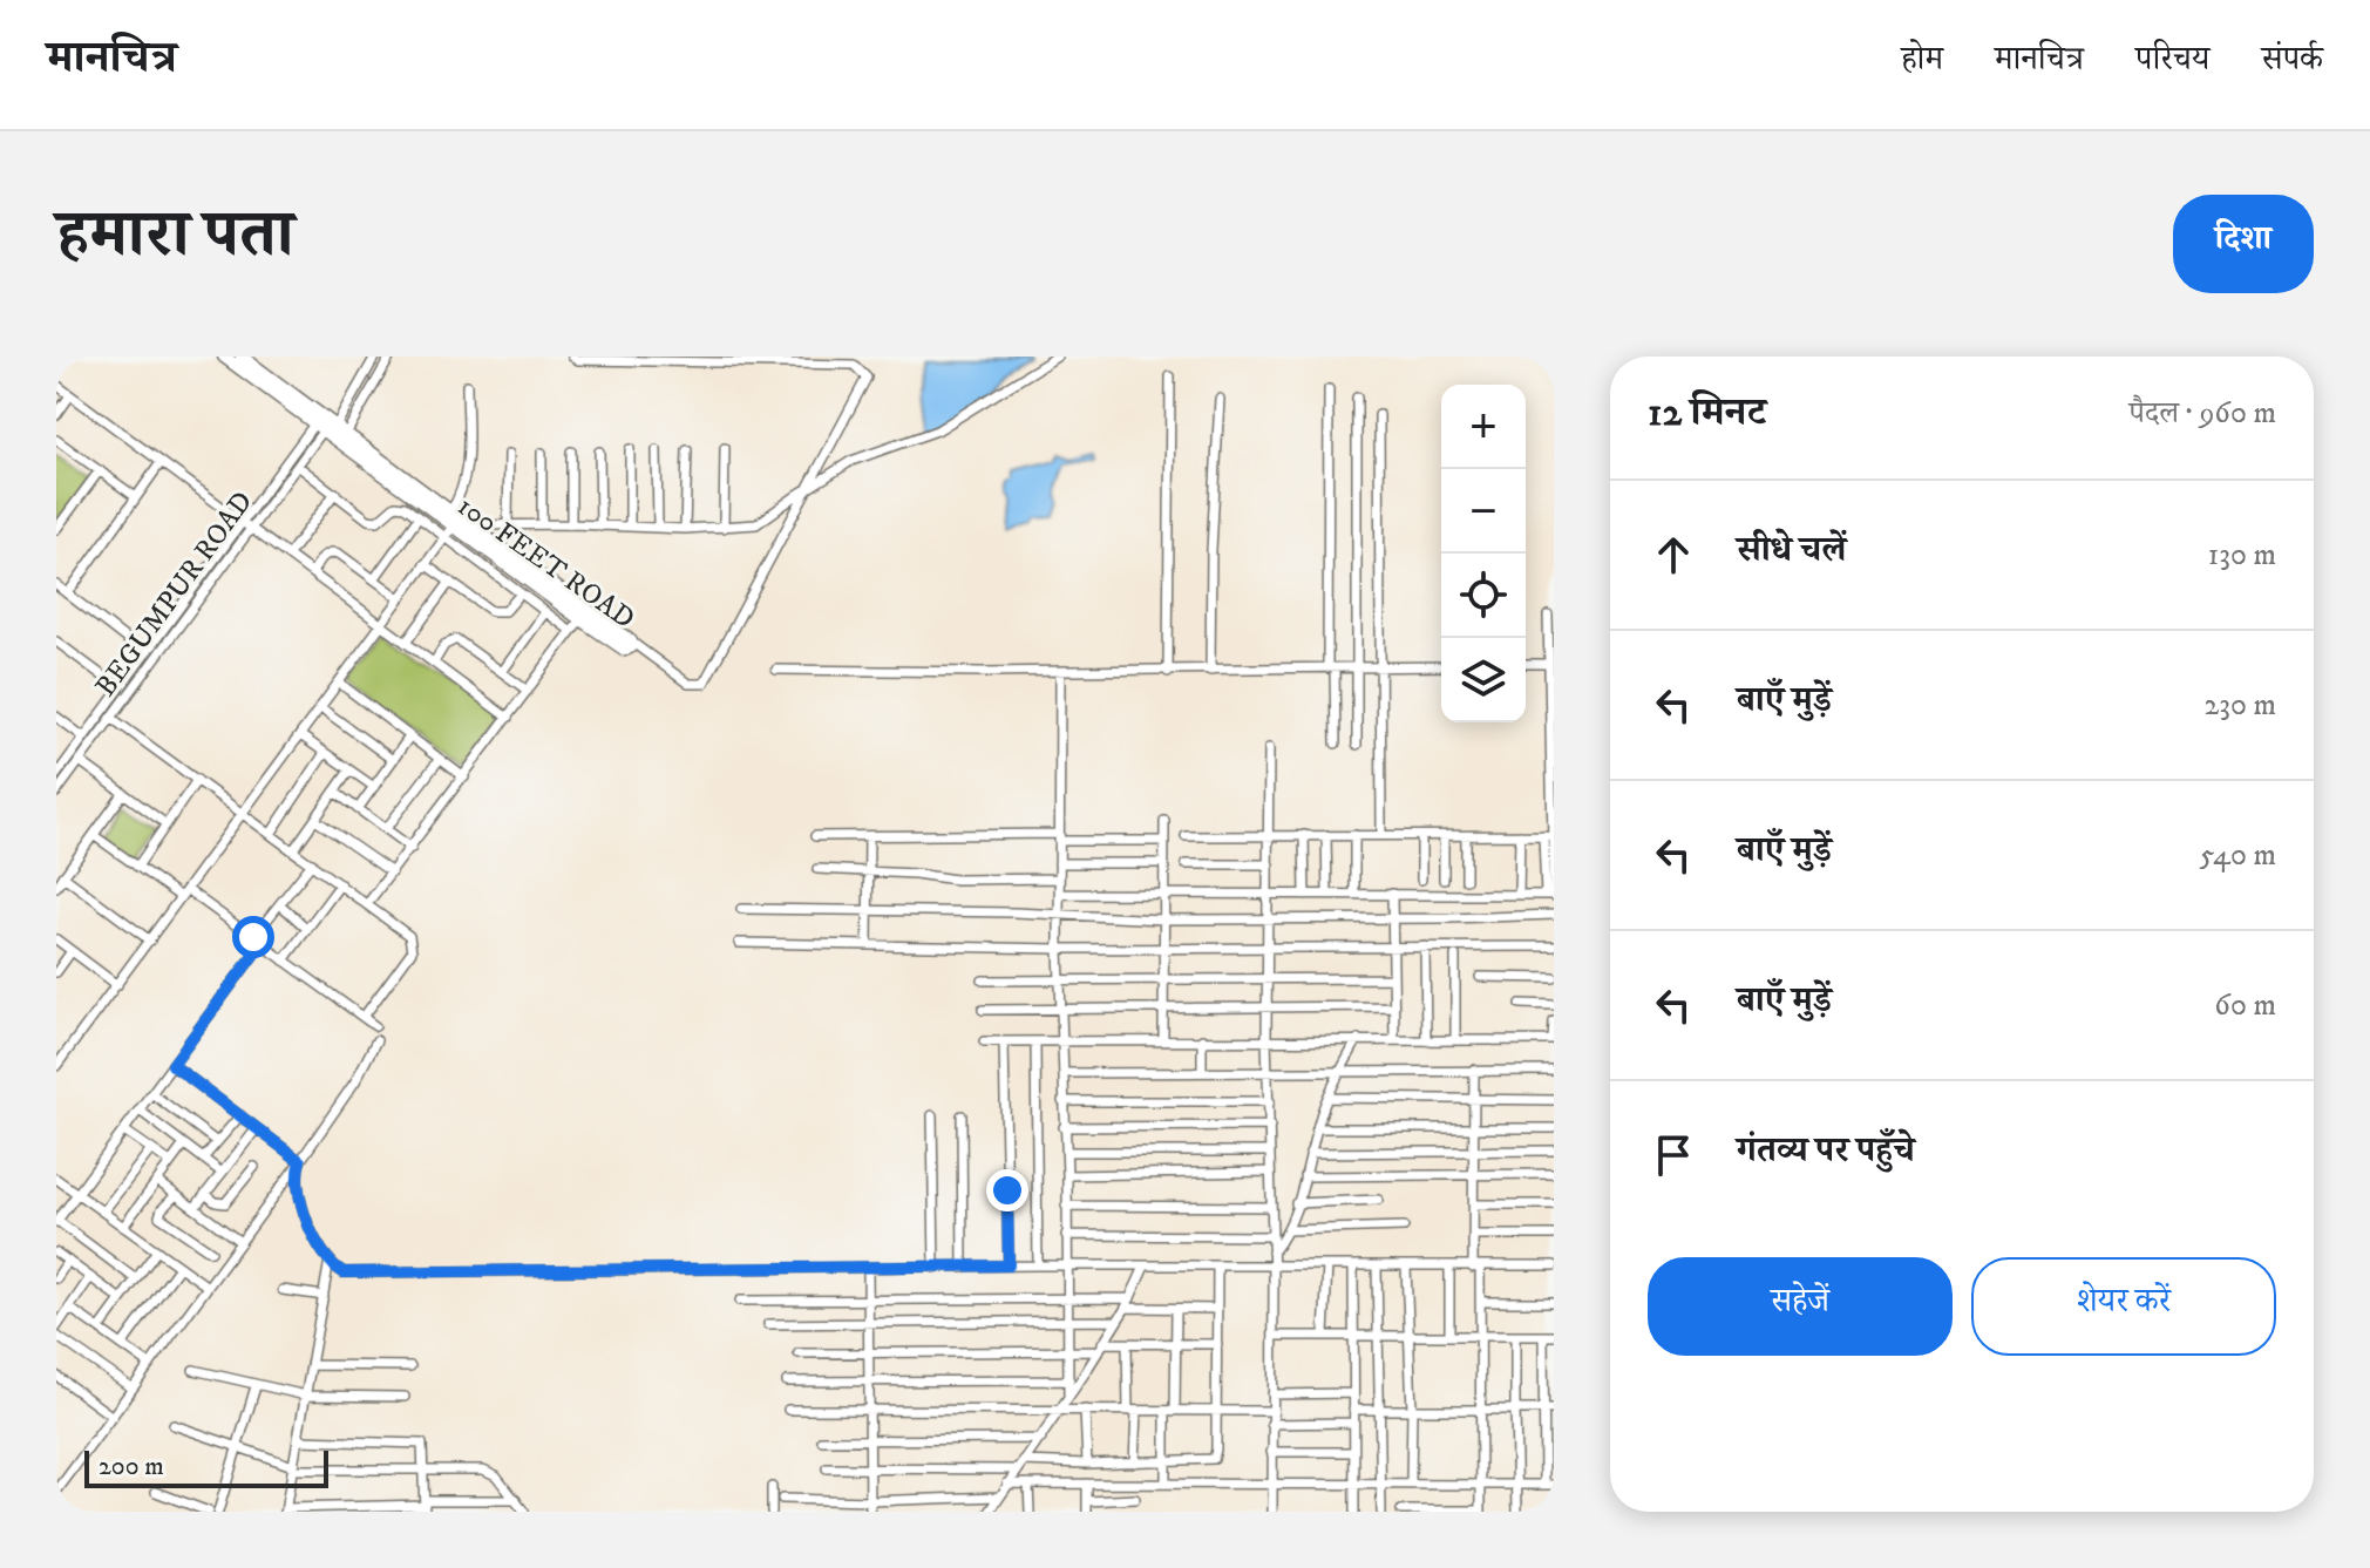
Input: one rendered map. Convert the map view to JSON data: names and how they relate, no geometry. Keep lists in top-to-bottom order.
{
  "streets": {
    "street": ["100 FEET ROAD", "BEGUMPUR ROAD"]
  },
  "crossings": [
    ["100 FEET ROAD", "BEGUMPUR ROAD"]
  ],
  "scale_bar": "200 m",
  "page": {
    "header": "मानचित्र",
    "nav": [
      "होम",
      "मानचित्र",
      "परिचय",
      "संपर्क"
    ],
    "title": "हमारा पता",
    "buttons": [
      "दिशा",
      ["सहेजें", "शेयर करें"]
    ],
    "heading": ["12 मिनट", "पैदल · 960 m"],
    "map_buttons": ["+", "−"],
    "list": [
      ["सीधे चलें", "130 m"],
      ["बाएँ मुड़ें", "230 m"],
      ["बाएँ मुड़ें", "540 m"],
      ["बाएँ मुड़ें", "60 m"],
      "गंतव्य पर पहुँचे"
    ],
    "scale": "200 m"
  }
}
